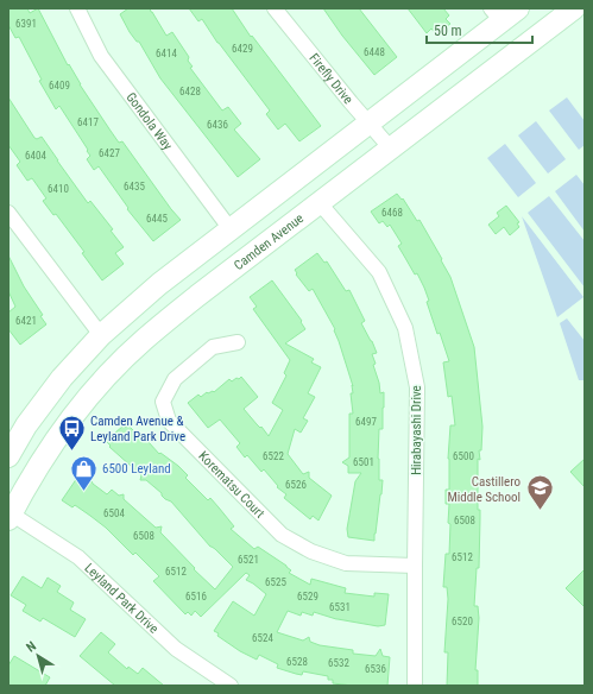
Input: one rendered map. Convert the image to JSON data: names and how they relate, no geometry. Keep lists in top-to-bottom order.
{
  "streets": {
    "main road": ["Camden Avenue"],
    "street": [
      "Firefly Drive",
      "Gondola Way",
      "Hirabayashi Drive",
      "Korematsu Court",
      "Leyland Park Drive"
    ]
  },
  "crossings": [
    ["Firefly Drive", "Camden Avenue"],
    ["Camden Avenue", "Hirabayashi Drive"],
    ["Camden Avenue", "Leyland Park Drive"],
    ["Hirabayashi Drive", "Korematsu Court"]
  ],
  "places": {
    "bus stop": ["Camden Avenue & Leyland Park Drive"],
    "shop": ["6500 Leyland"],
    "school or university": ["Castillero Middle School"]
  },
  "house_numbers": [
    "6391",
    "6429",
    "6448",
    "6414",
    "6409",
    "6428",
    "6417",
    "6436",
    "6427",
    "6404",
    "6435",
    "6410",
    "6468",
    "6445",
    "6421",
    "6497",
    "6522",
    "6500",
    "6501",
    "6526",
    "6504",
    "6508",
    "6508",
    "6512",
    "6521",
    "6512",
    "6525",
    "6516",
    "6529",
    "6531",
    "6520",
    "6524",
    "6528",
    "6532",
    "6536"
  ],
  "scale_bar": "50 m",
  "north": "top left"
}
